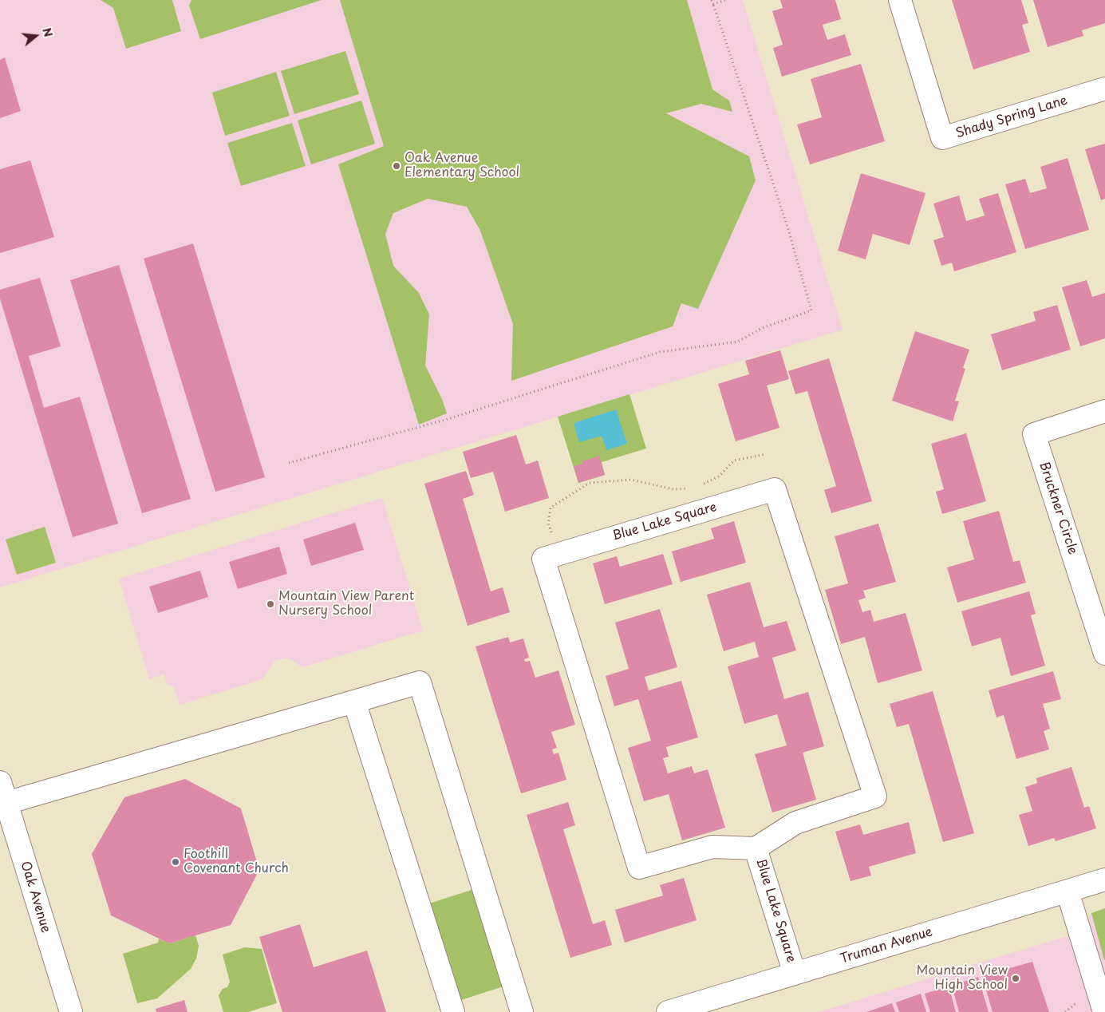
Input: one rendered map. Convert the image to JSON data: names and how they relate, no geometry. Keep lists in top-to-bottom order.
{
  "streets": {
    "street": [
      "Shady Spring Lane",
      "Bruckner Circle",
      "Blue Lake Square",
      "Oak Avenue",
      "Truman Avenue"
    ]
  },
  "crossings": [
    ["Blue Lake Square", "Truman Avenue"]
  ],
  "places": [
    "Oak Avenue Elementary School",
    "Mountain View Parent Nursery School",
    "Foothill Covenant Church",
    "Mountain View High School"
  ],
  "north": "right"
}
